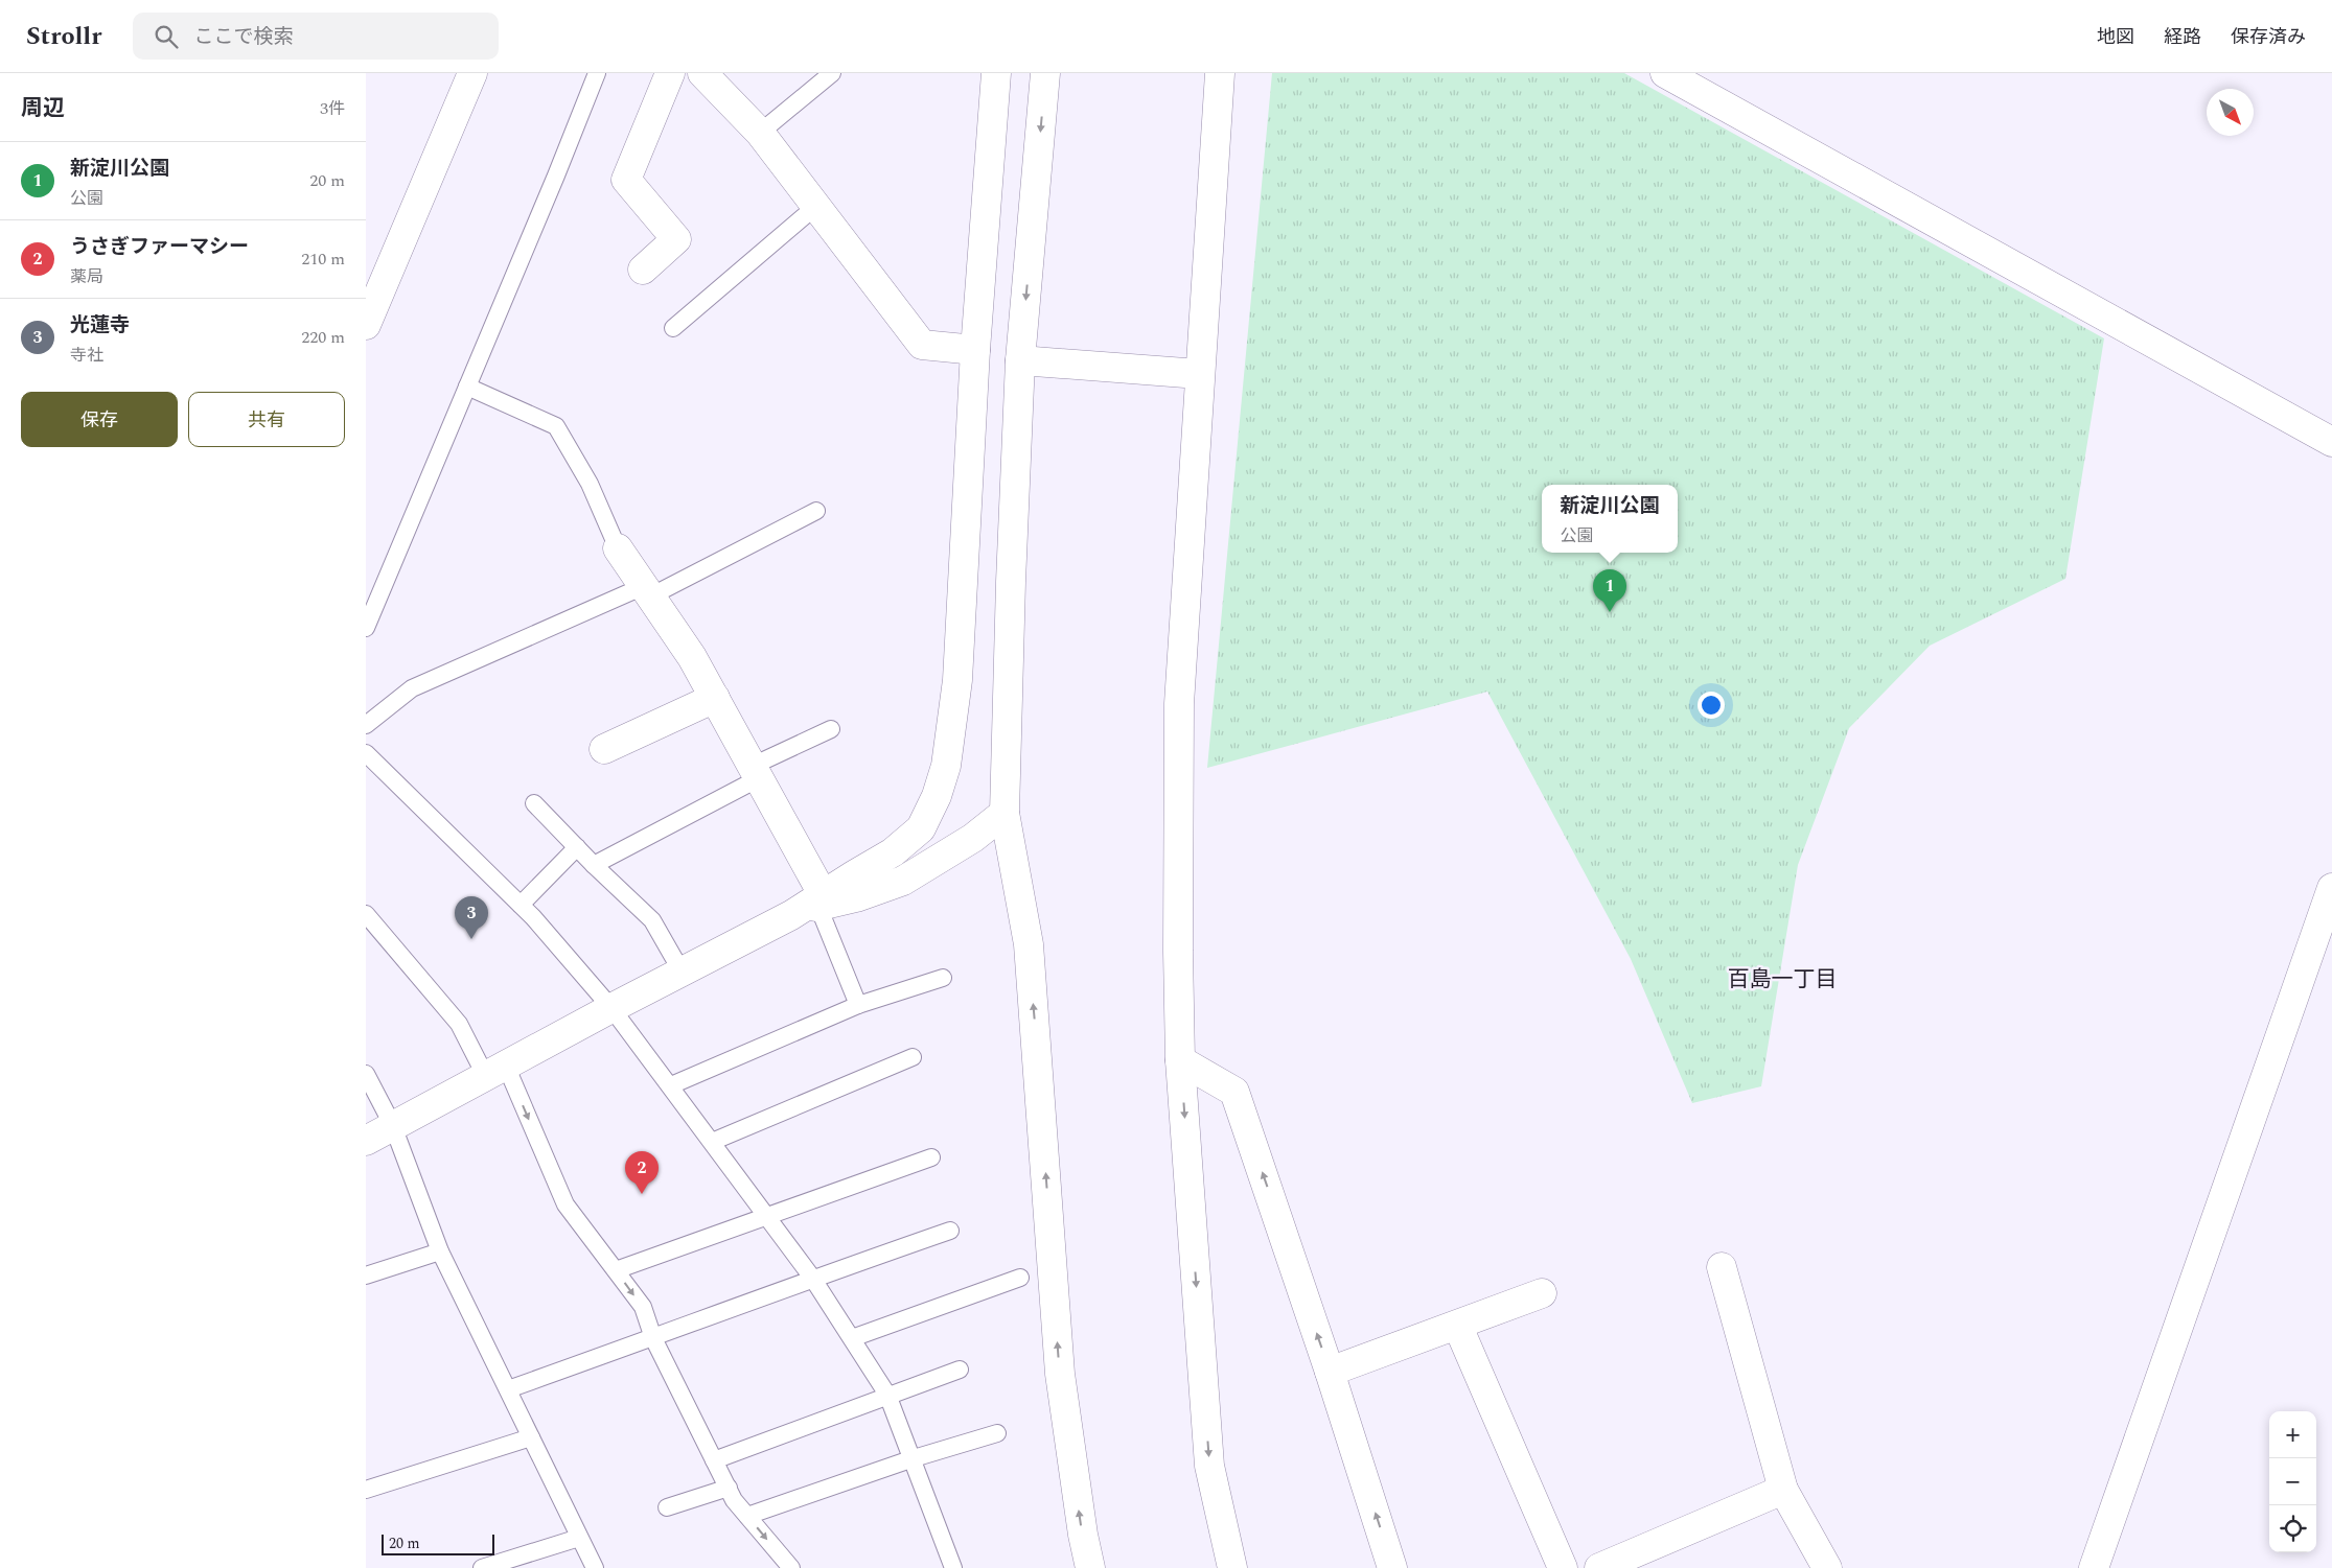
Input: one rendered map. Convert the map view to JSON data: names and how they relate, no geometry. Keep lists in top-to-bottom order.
{
  "districts": ["百島一丁目"],
  "scale_bar": "20 m",
  "north": "bottom right",
  "page": {
    "header": "Strollr",
    "search": "ここで検索",
    "nav": ["地図", "経路", "保存済み"],
    "heading": ["周辺", "3件"],
    "list": [
      {
        "mark": "1",
        "name": "新淀川公園",
        "note": "公園",
        "value": "20 m"
      },
      {
        "mark": "2",
        "name": "うさぎファーマシー",
        "note": "薬局",
        "value": "210 m"
      },
      {
        "mark": "3",
        "name": "光蓮寺",
        "note": "寺社",
        "value": "220 m"
      }
    ],
    "buttons": ["保存", "共有"],
    "popup": ["新淀川公園", "公園"],
    "pins": ["1", "3", "2"],
    "map_buttons": ["+", "−"],
    "scale": "20 m"
  }
}
